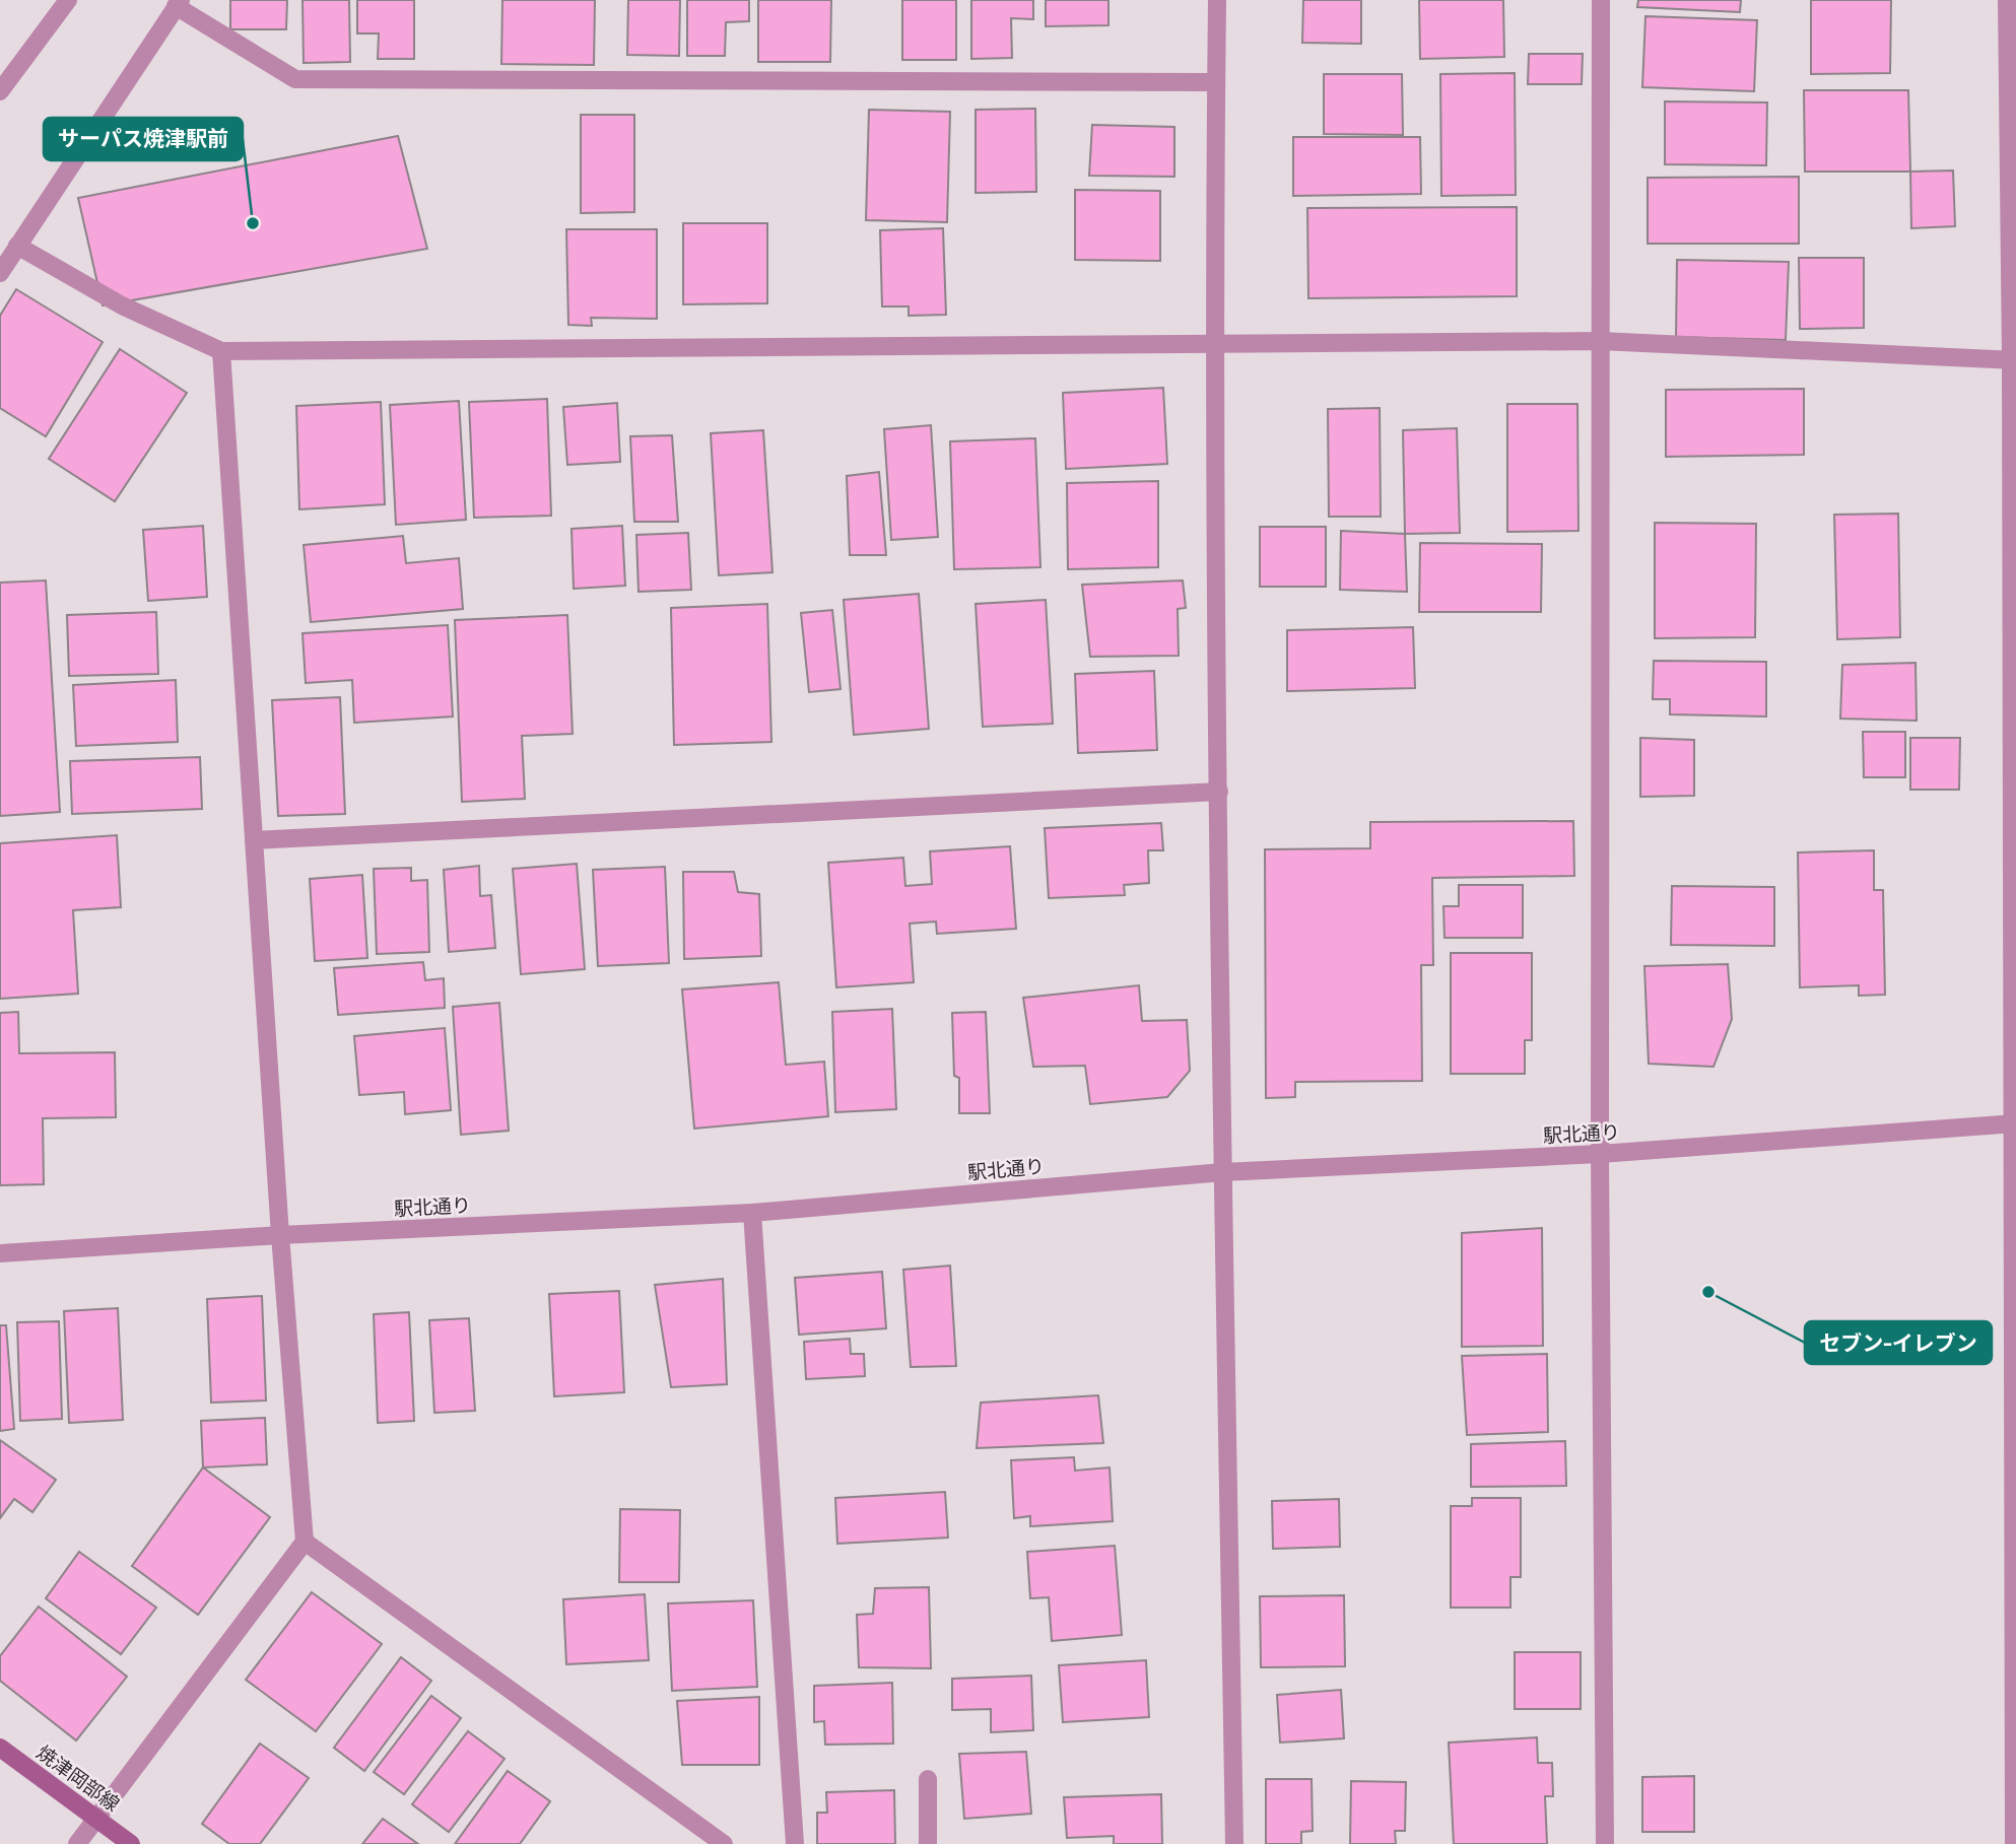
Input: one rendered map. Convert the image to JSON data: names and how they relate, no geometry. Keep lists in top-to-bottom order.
{
  "streets": {
    "main road": ["焼津岡部線"],
    "street": ["駅北通り"]
  },
  "places": ["サーパス焼津駅前", "セブン-イレブン"]
}
